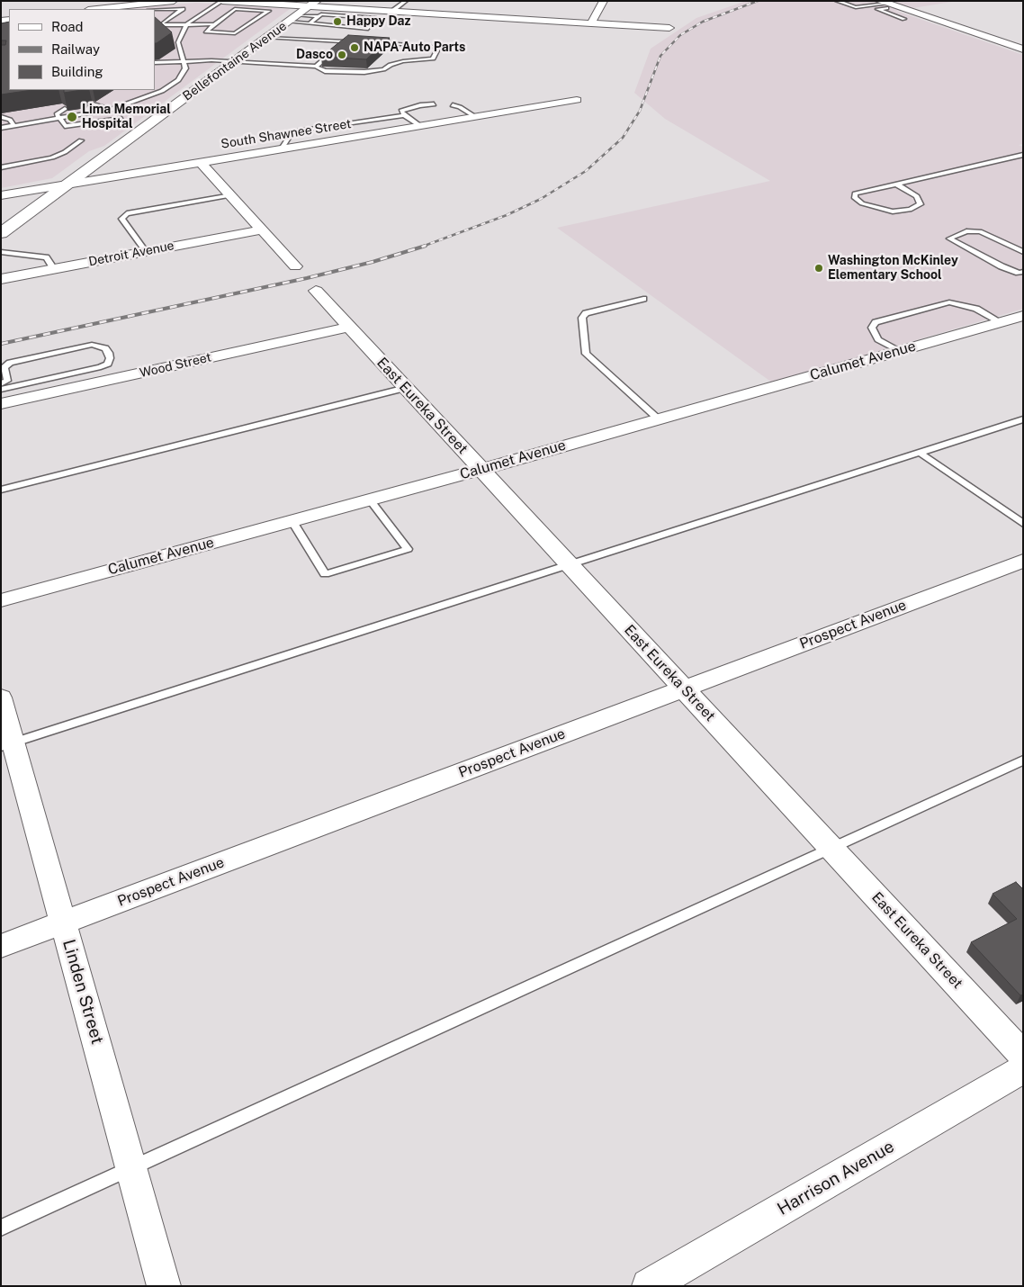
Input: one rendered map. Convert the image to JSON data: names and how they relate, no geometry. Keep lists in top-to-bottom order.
{
  "streets": {
    "main road": ["Bellefontaine Avenue"],
    "street": [
      "South Shawnee Street",
      "Detroit Avenue",
      "Calumet Avenue",
      "Wood Street",
      "East Eureka Street",
      "Prospect Avenue",
      "Linden Street",
      "Harrison Avenue"
    ]
  },
  "crossings": [
    ["Bellefontaine Avenue", "South Shawnee Street"],
    ["Calumet Avenue", "East Eureka Street"],
    ["Wood Street", "East Eureka Street"],
    ["East Eureka Street", "Prospect Avenue"],
    ["Prospect Avenue", "Linden Street"]
  ],
  "places": [
    "Happy Daz",
    "NAPA Auto Parts",
    "Dasco",
    "Lima Memorial Hospital",
    "Washington McKinley Elementary School"
  ],
  "legend": ["Road", "Railway", "Building"]
}
